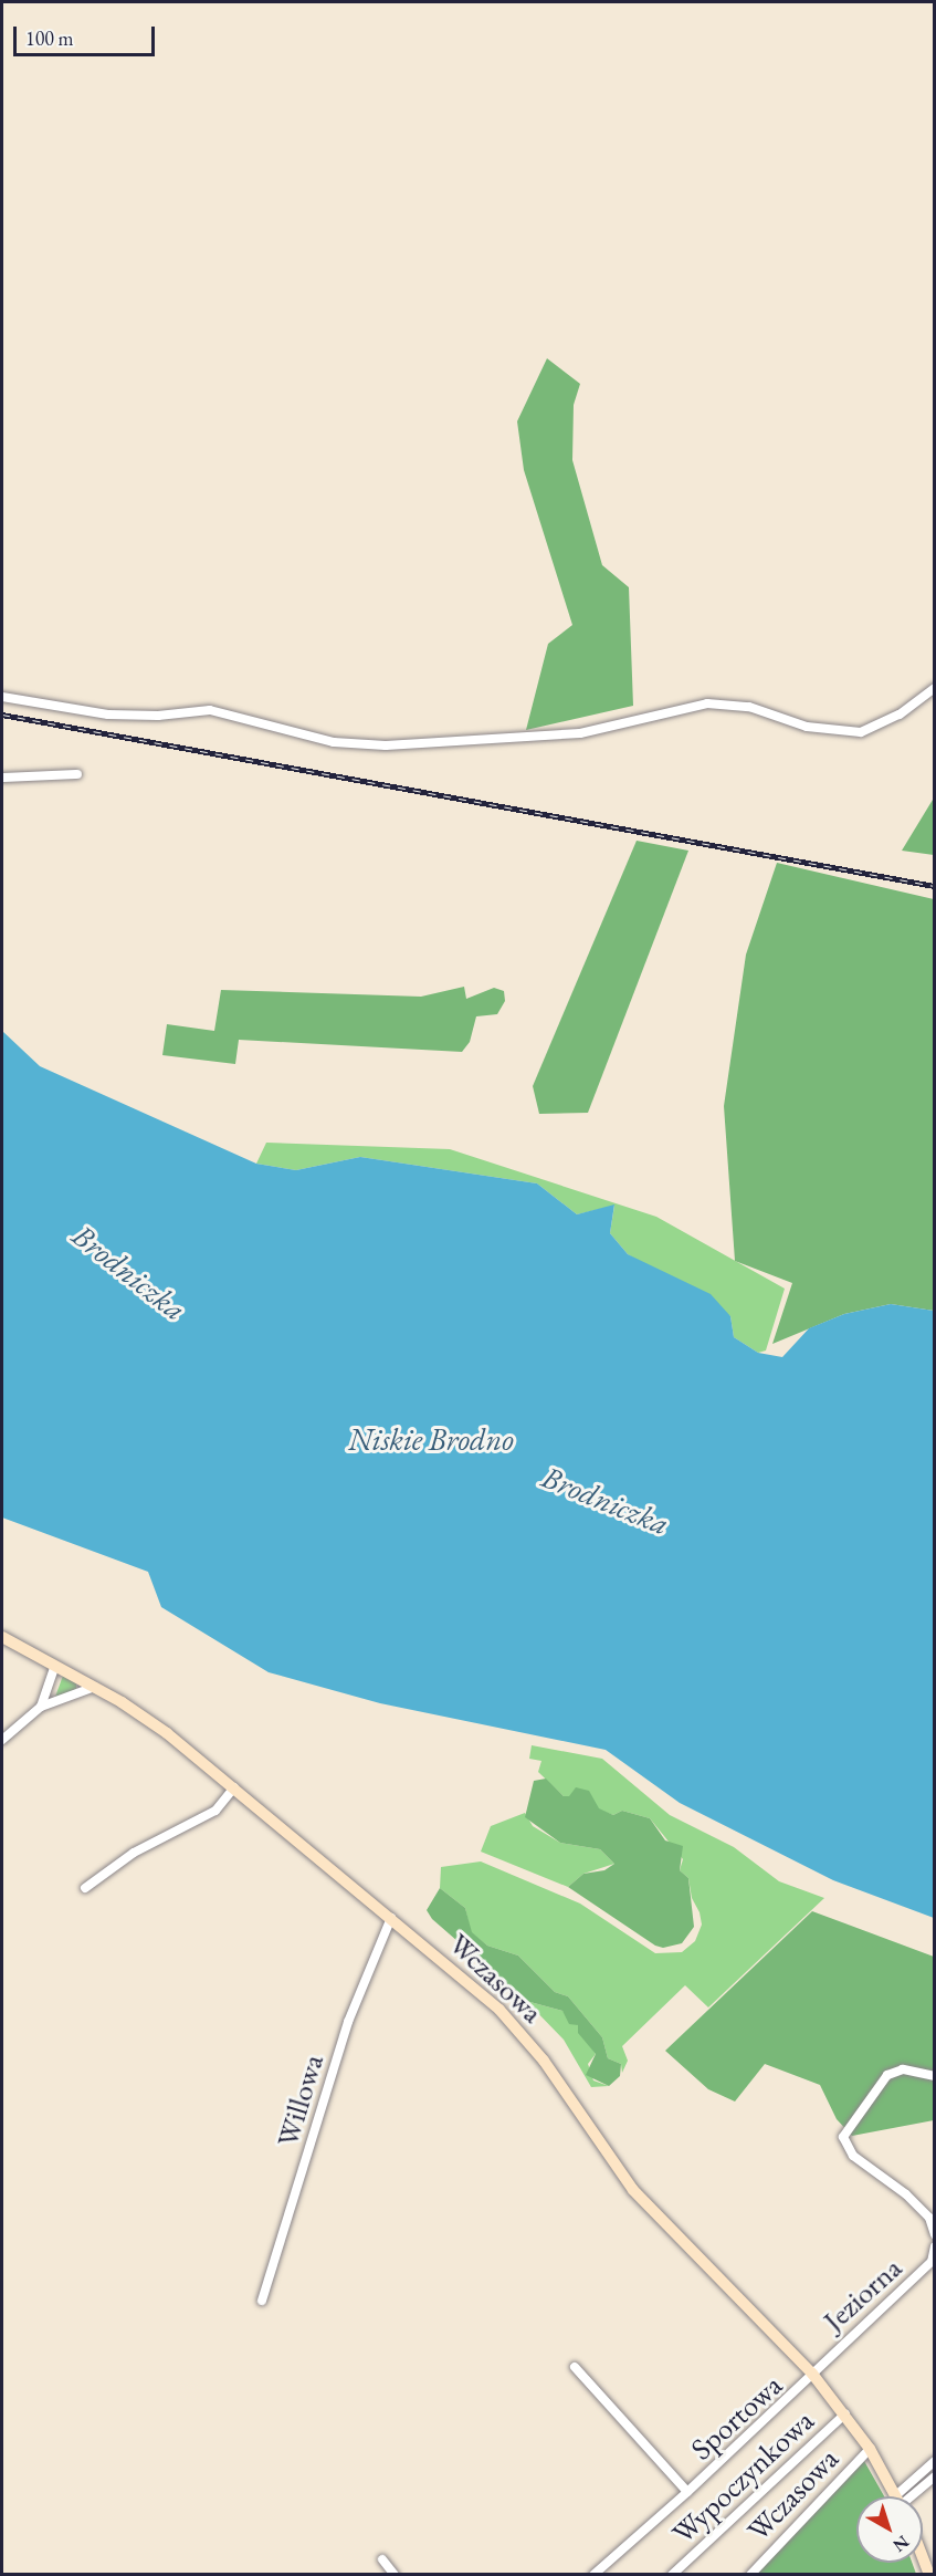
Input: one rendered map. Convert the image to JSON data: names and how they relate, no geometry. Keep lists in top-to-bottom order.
{
  "streets": {
    "street": [
      "Wczasowa",
      "Willowa",
      "Jeziorna",
      "Sportowa",
      "Wypoczynkowa"
    ]
  },
  "crossings": [
    ["Wczasowa", "Willowa"],
    ["Wczasowa", "Jeziorna"],
    ["Wczasowa", "Sportowa"],
    ["Wczasowa", "Wypoczynkowa"],
    ["Jeziorna", "Sportowa"]
  ],
  "water": ["Brodniczka", "Niskie Brodno"],
  "scale_bar": "100 m",
  "north": "bottom right"
}
